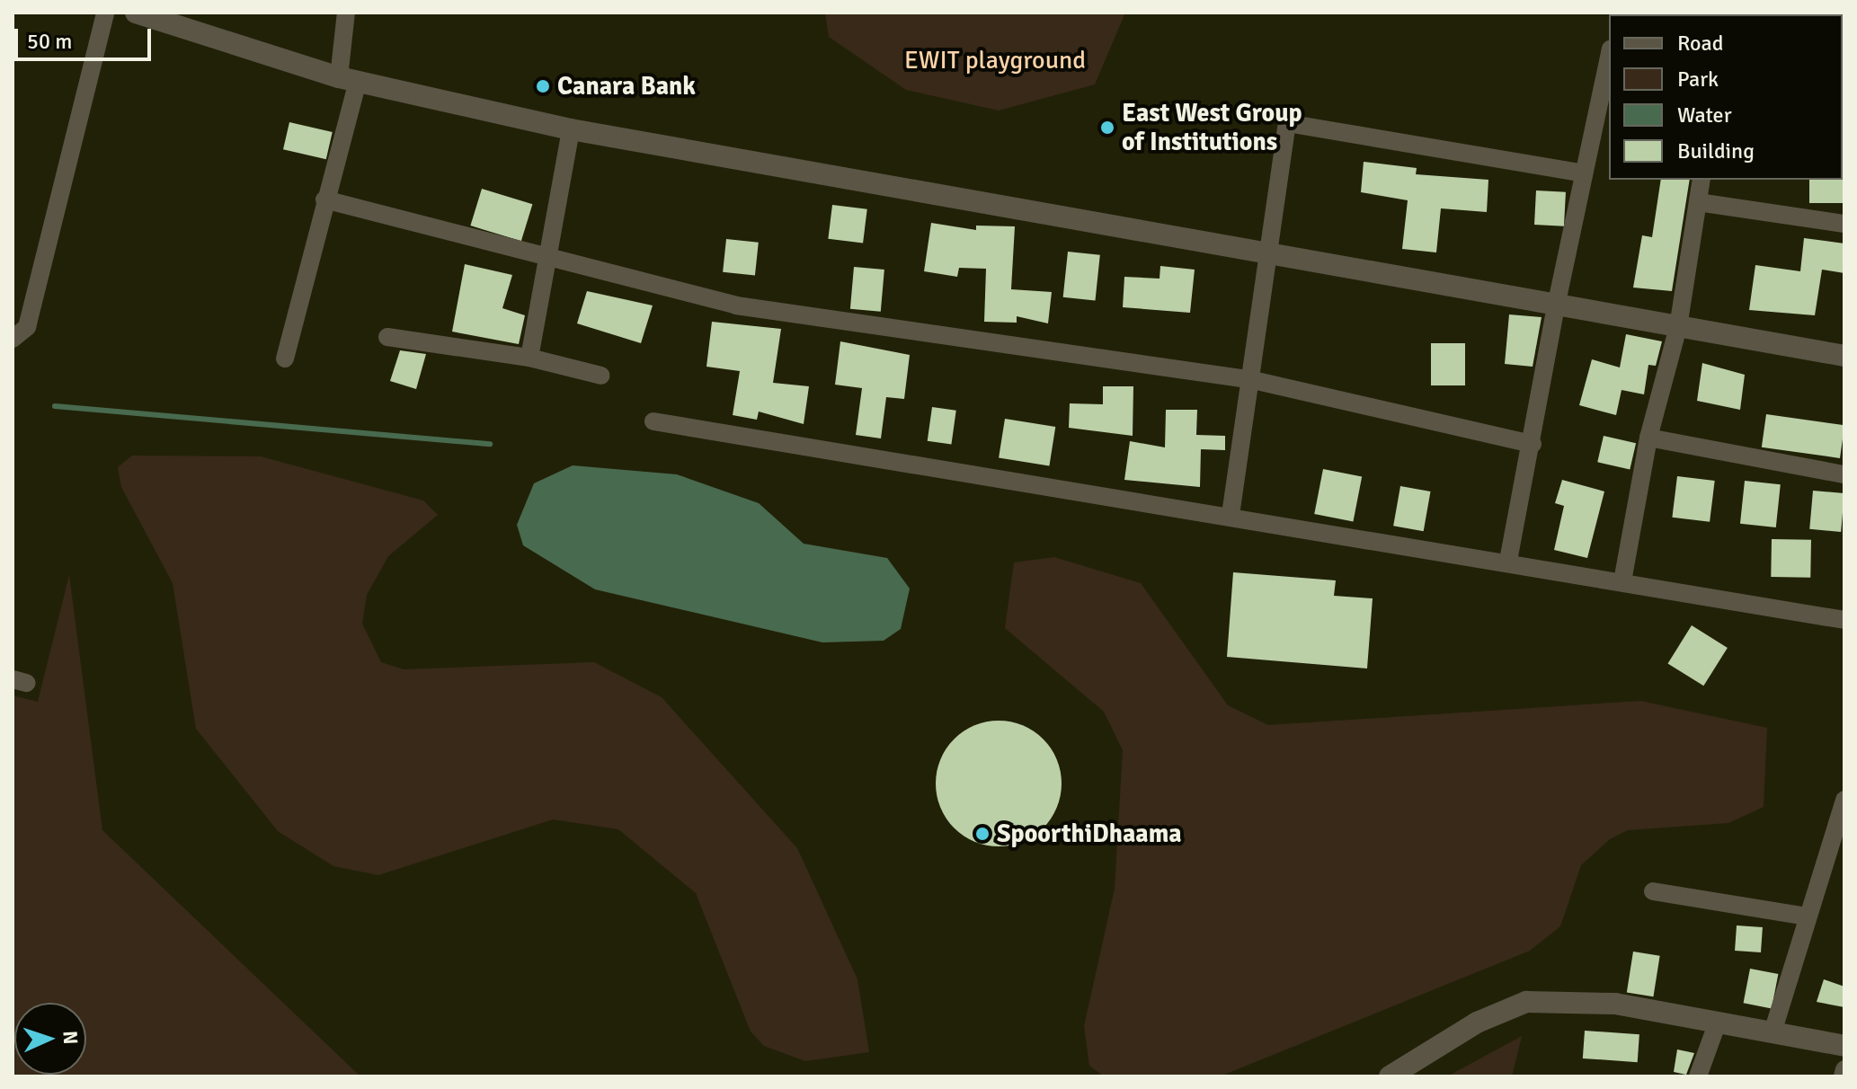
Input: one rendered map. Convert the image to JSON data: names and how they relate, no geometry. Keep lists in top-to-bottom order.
{
  "parks": ["EWIT playground"],
  "places": ["Canara Bank", "East West Group of Institutions", "SpoorthiDhaama"],
  "legend": [
    "Road",
    "Park",
    "Water",
    "Building"
  ],
  "scale_bar": "50 m",
  "north": "right"
}
